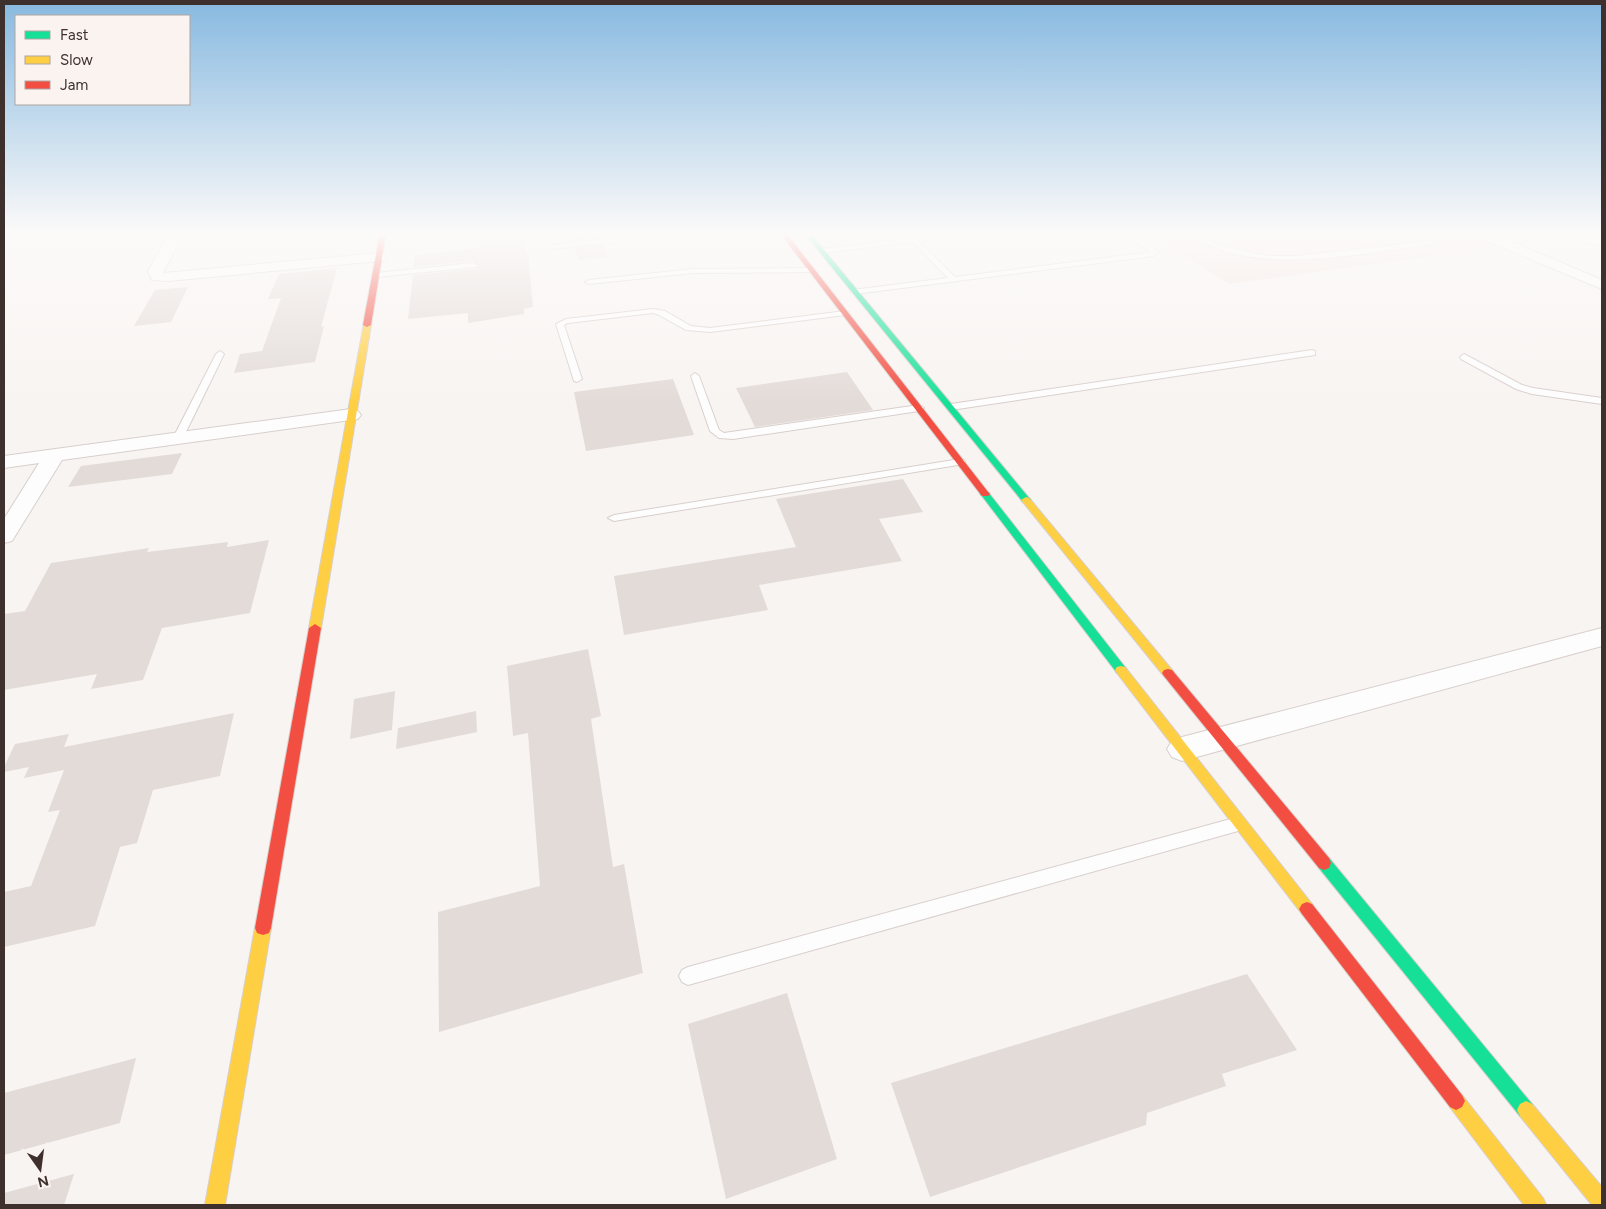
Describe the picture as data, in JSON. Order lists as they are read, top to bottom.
{
  "legend": ["Fast", "Slow", "Jam"],
  "north": "bottom"
}
